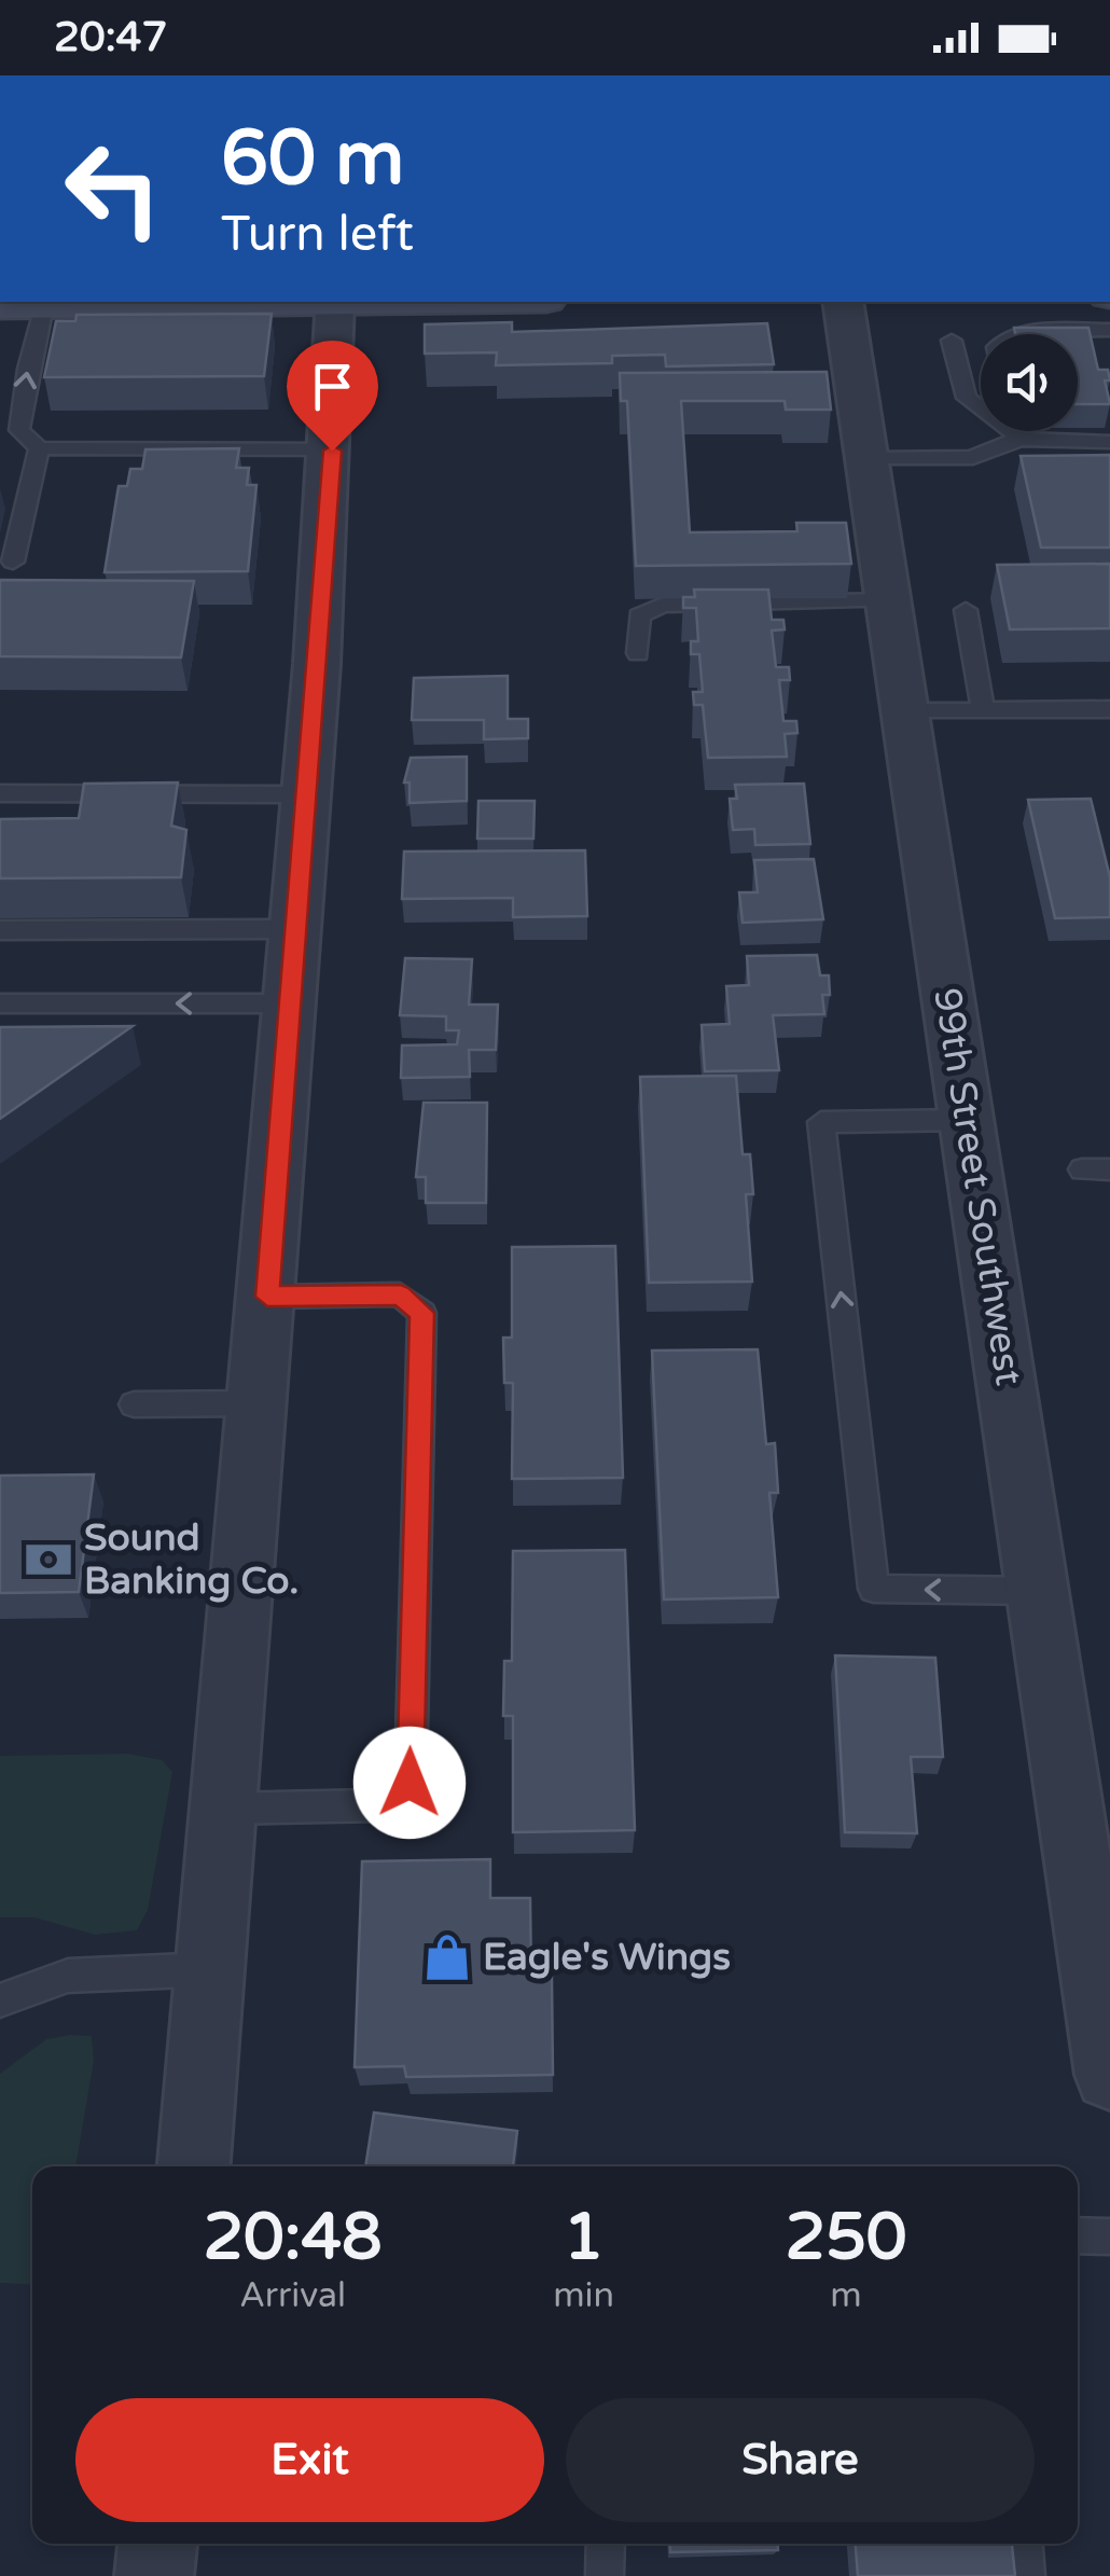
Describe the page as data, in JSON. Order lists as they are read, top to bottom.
{
  "streets": {
    "street": ["99th Street Southwest"]
  },
  "places": {
    "bank": ["Sound Banking Co."],
    "shop": ["Eagle's Wings"]
  },
  "page": {
    "status": "20:47",
    "turn": ["60 m", "Turn left"],
    "eta": [
      "20:48",
      "Arrival",
      "1",
      "min",
      "250",
      "m"
    ],
    "buttons": ["Exit", "Share"]
  }
}
